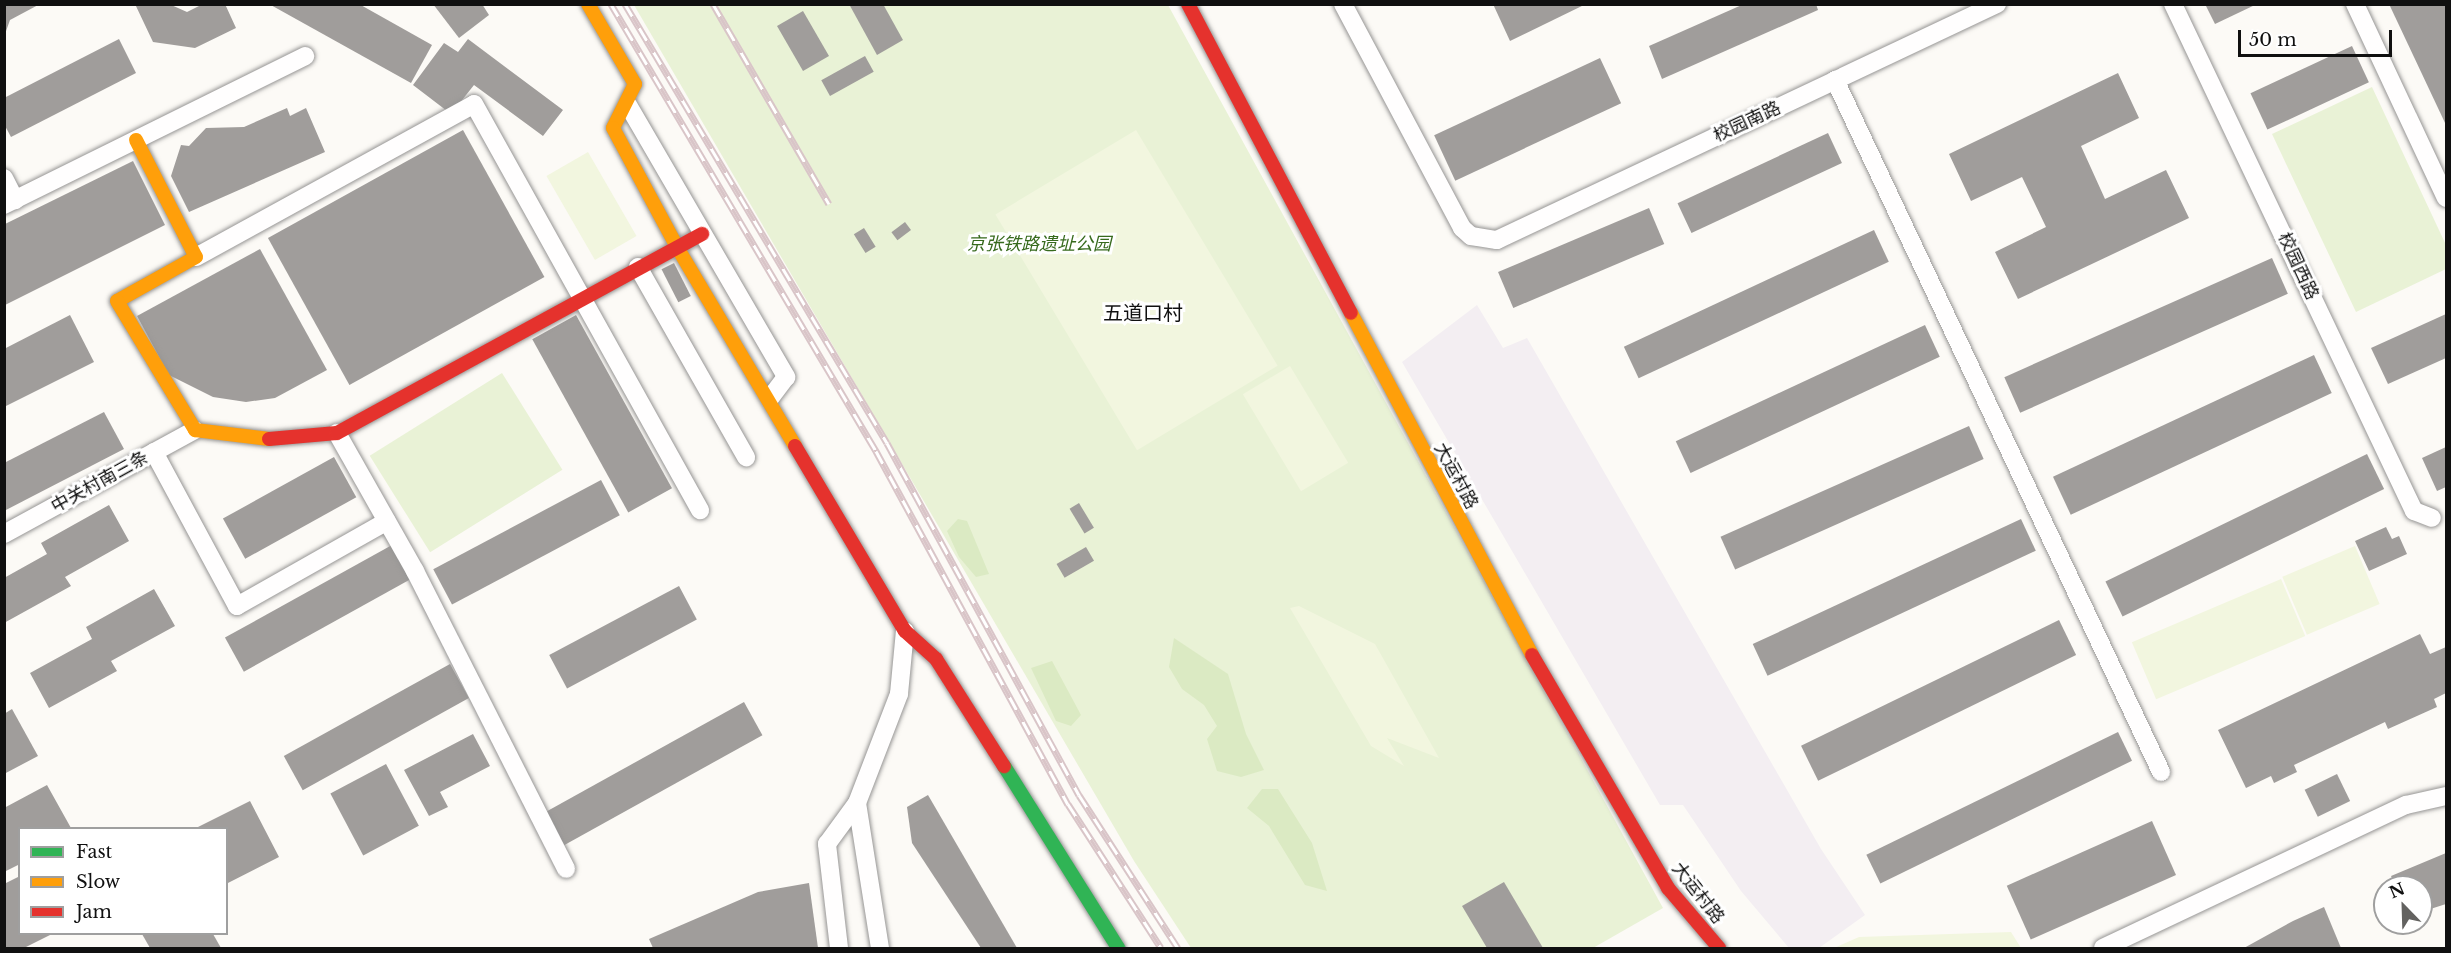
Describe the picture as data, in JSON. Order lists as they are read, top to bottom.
{
  "streets": {
    "street": [
      "校园南路",
      "校园西路",
      "大运村路",
      "中关村南三条"
    ]
  },
  "districts": ["五道口村"],
  "parks": ["京张铁路遗址公园"],
  "legend": ["Fast", "Slow", "Jam"],
  "scale_bar": "50 m",
  "north": "top left"
}
